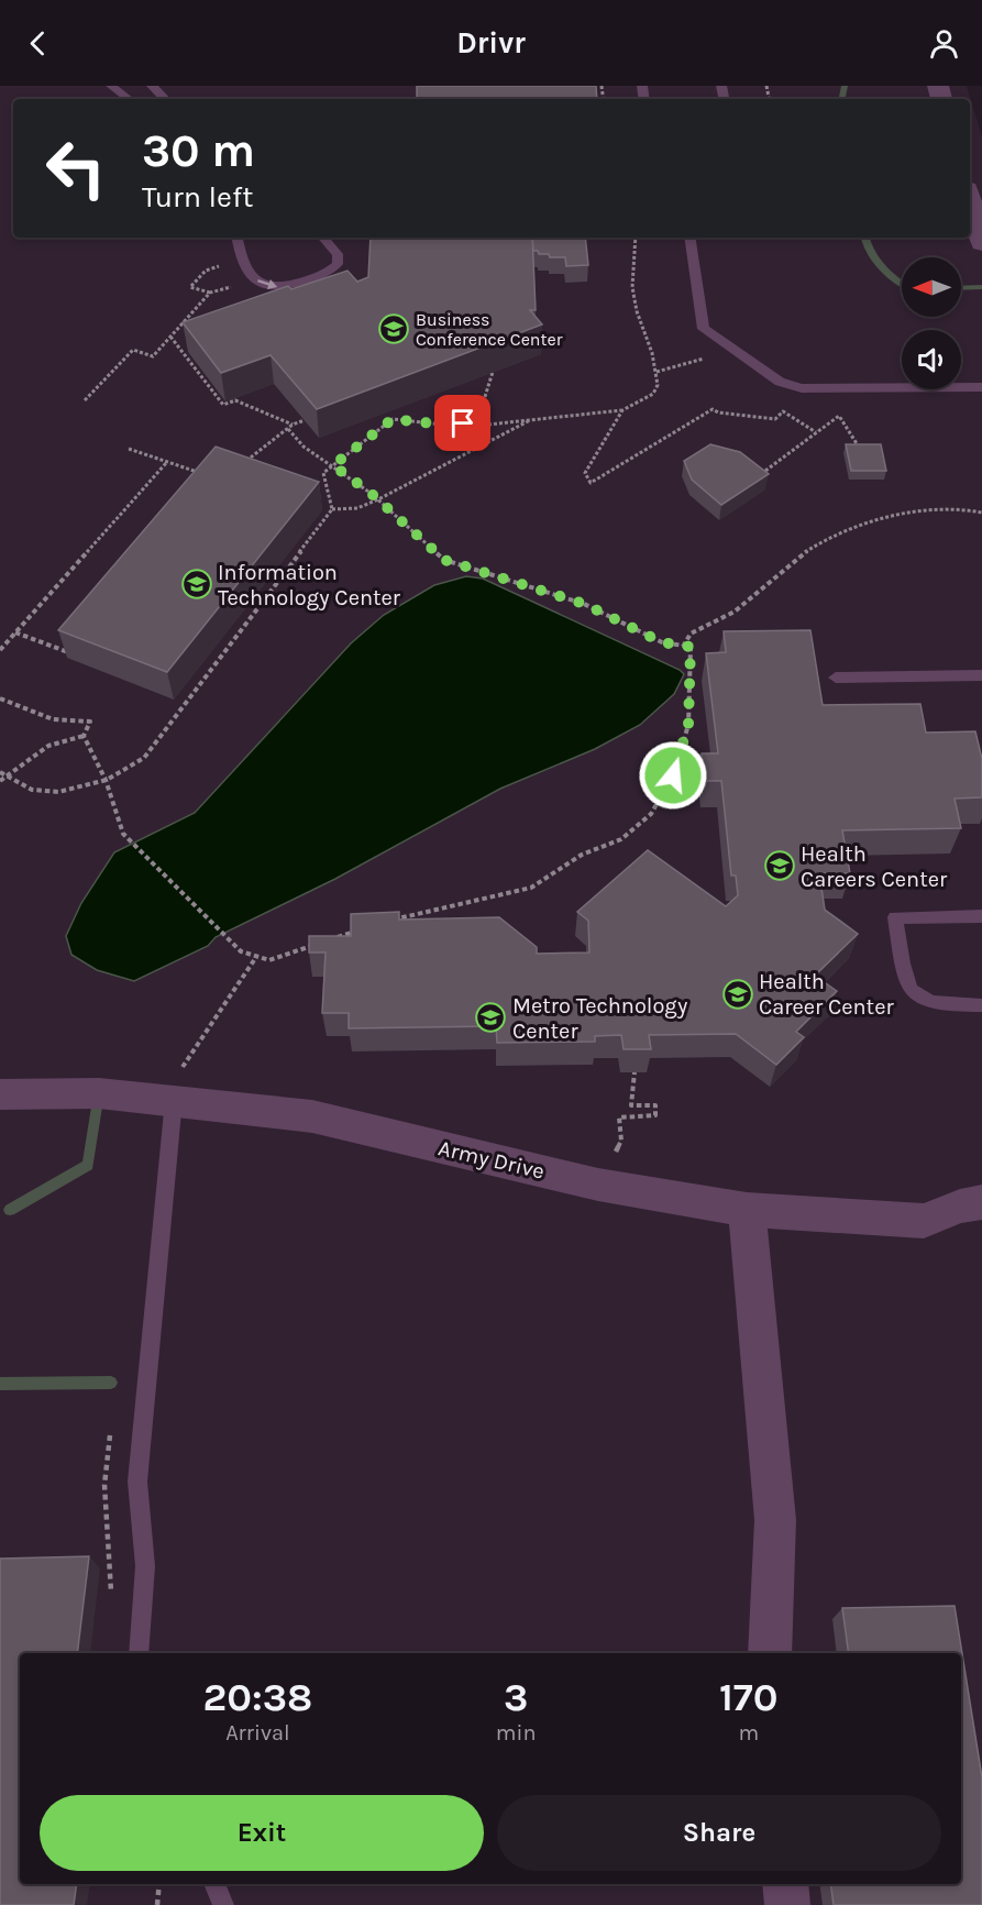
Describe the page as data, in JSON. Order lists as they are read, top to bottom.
{
  "streets": {
    "street": ["Army Drive"]
  },
  "places": {
    "school or university": [
      "Business Conference Center",
      "Information Technology Center",
      "Health Careers Center",
      "Health Career Center",
      "Metro Technology Center"
    ]
  },
  "north": "left",
  "page": {
    "header": "Drivr",
    "turn": ["30 m", "Turn left"],
    "eta": [
      "20:38",
      "Arrival",
      "3",
      "min",
      "170",
      "m"
    ],
    "buttons": ["Exit", "Share"]
  }
}
